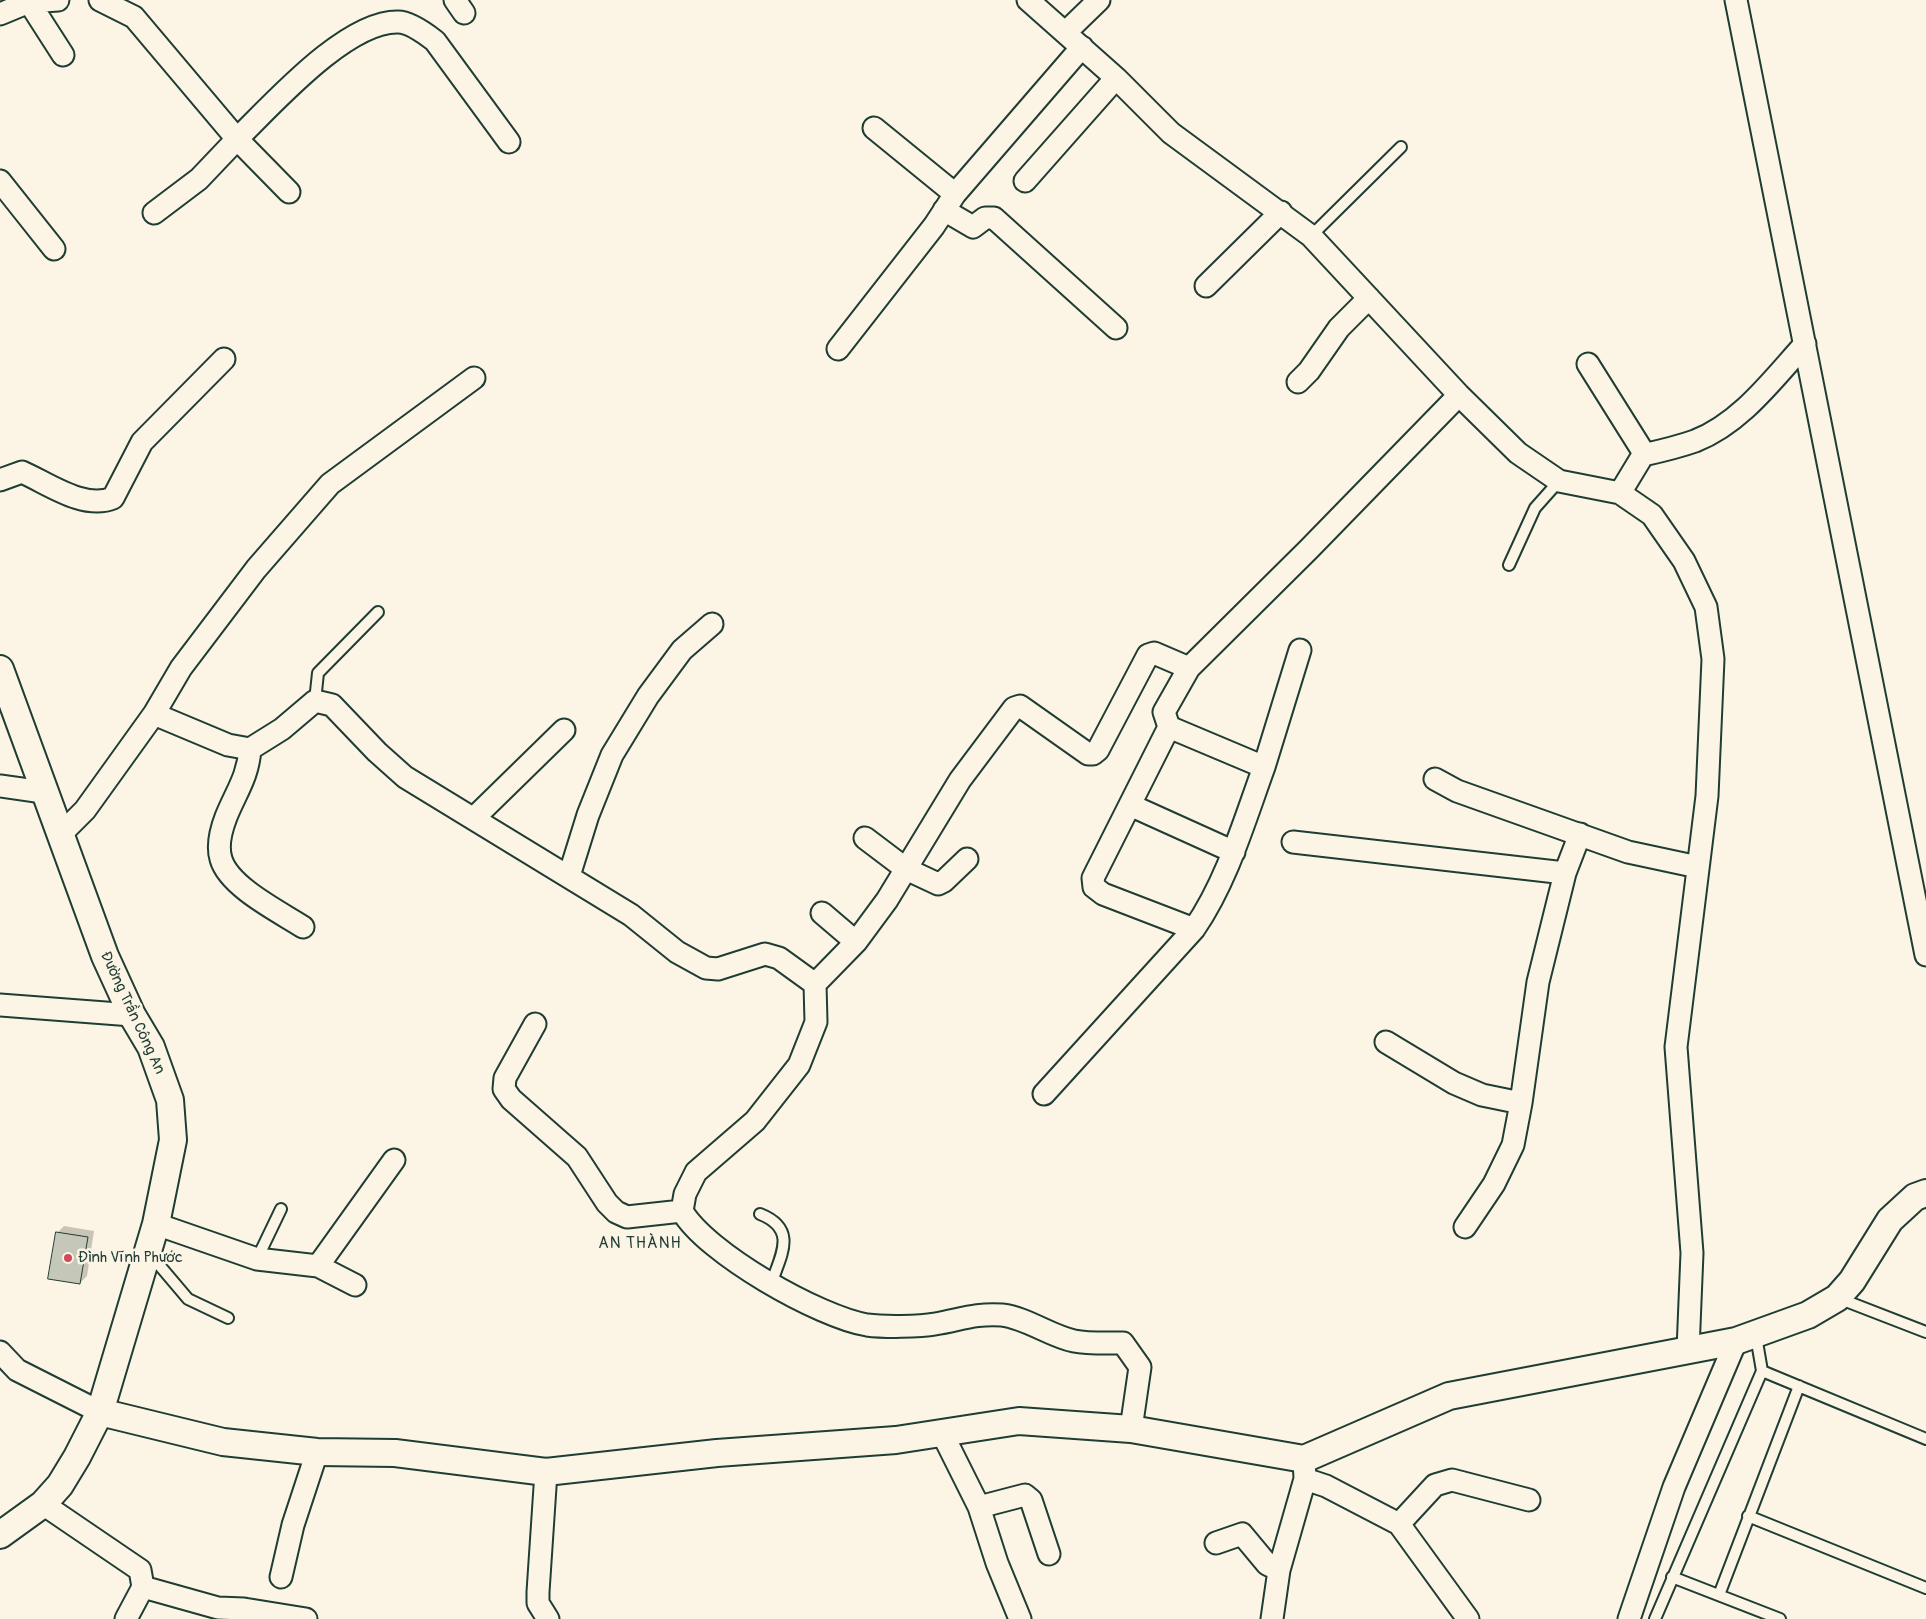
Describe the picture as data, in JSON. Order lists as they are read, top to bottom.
{
  "streets": {
    "street": ["Đường Trần Công An"]
  },
  "districts": ["AN THÀNH"],
  "places": ["Đình Vĩnh Phước"]
}
